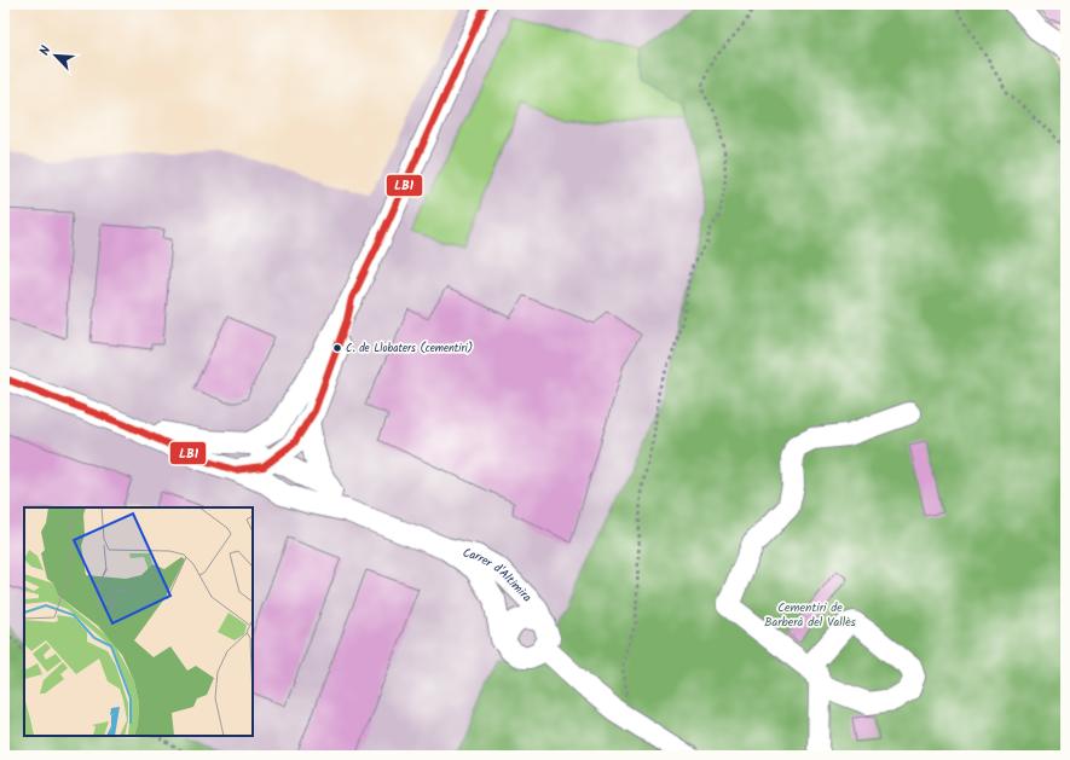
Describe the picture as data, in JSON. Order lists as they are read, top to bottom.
{
  "streets": {
    "street": ["Carrer d'Altimira"]
  },
  "parks": ["Cementiri de Barberà del Vallès"],
  "places": ["C. de Llobaters (cementiri)"],
  "lines": ["transit line LB1"],
  "north": "top left"
}
